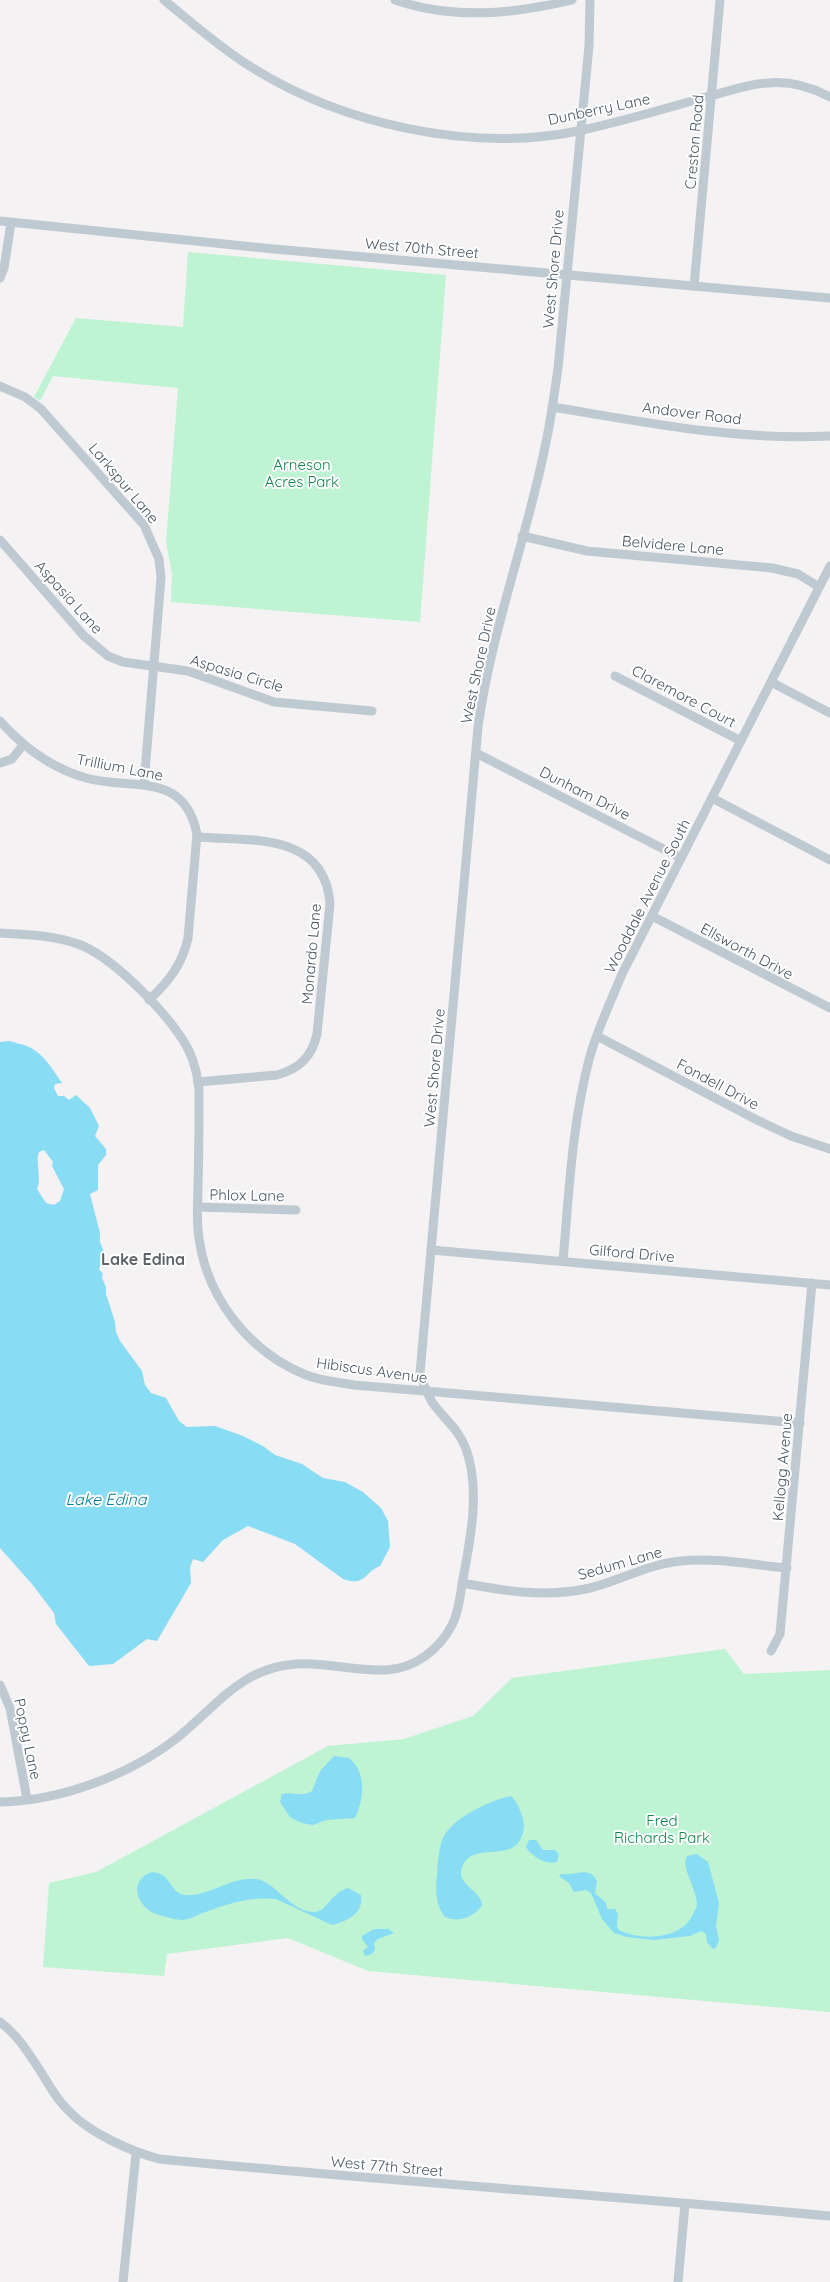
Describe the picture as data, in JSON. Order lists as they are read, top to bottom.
{
  "streets": {
    "street": [
      "Dunberry Lane",
      "Creston Road",
      "West 70th Street",
      "West Shore Drive",
      "Andover Road",
      "Larkspur Lane",
      "Belvidere Lane",
      "Aspasia Lane",
      "Aspasia Circle",
      "Claremore Court",
      "Trillium Lane",
      "Dunham Drive",
      "Wooddale Avenue South",
      "Ellsworth Drive",
      "Monardo Lane",
      "Fondell Drive",
      "Phlox Lane",
      "Gilford Drive",
      "Hibiscus Avenue",
      "Kellogg Avenue",
      "Sedum Lane",
      "Poppy Lane",
      "West 77th Street"
    ]
  },
  "crossings": [
    ["Dunberry Lane", "Creston Road"],
    ["Dunberry Lane", "West Shore Drive"],
    ["Creston Road", "West 70th Street"],
    ["West 70th Street", "West Shore Drive"],
    ["West Shore Drive", "Andover Road"],
    ["West Shore Drive", "Belvidere Lane"],
    ["West Shore Drive", "Dunham Drive"],
    ["West Shore Drive", "Gilford Drive"],
    ["West Shore Drive", "Hibiscus Avenue"],
    ["West Shore Drive", "Sedum Lane"],
    ["West Shore Drive", "Poppy Lane"],
    ["Larkspur Lane", "Aspasia Lane"],
    ["Larkspur Lane", "Aspasia Circle"],
    ["Larkspur Lane", "Trillium Lane"],
    ["Belvidere Lane", "Wooddale Avenue South"],
    ["Aspasia Lane", "Aspasia Circle"],
    ["Claremore Court", "Wooddale Avenue South"],
    ["Trillium Lane", "Monardo Lane"],
    ["Trillium Lane", "Hibiscus Avenue"],
    ["Dunham Drive", "Wooddale Avenue South"],
    ["Wooddale Avenue South", "Ellsworth Drive"],
    ["Wooddale Avenue South", "Fondell Drive"],
    ["Wooddale Avenue South", "Gilford Drive"],
    ["Monardo Lane", "Hibiscus Avenue"],
    ["Phlox Lane", "Hibiscus Avenue"],
    ["Gilford Drive", "Kellogg Avenue"],
    ["Hibiscus Avenue", "Kellogg Avenue"],
    ["Kellogg Avenue", "Sedum Lane"]
  ],
  "districts": ["Lake Edina"],
  "water": ["Lake Edina"],
  "parks": ["Arneson Acres Park", "Fred Richards Park"]
}
